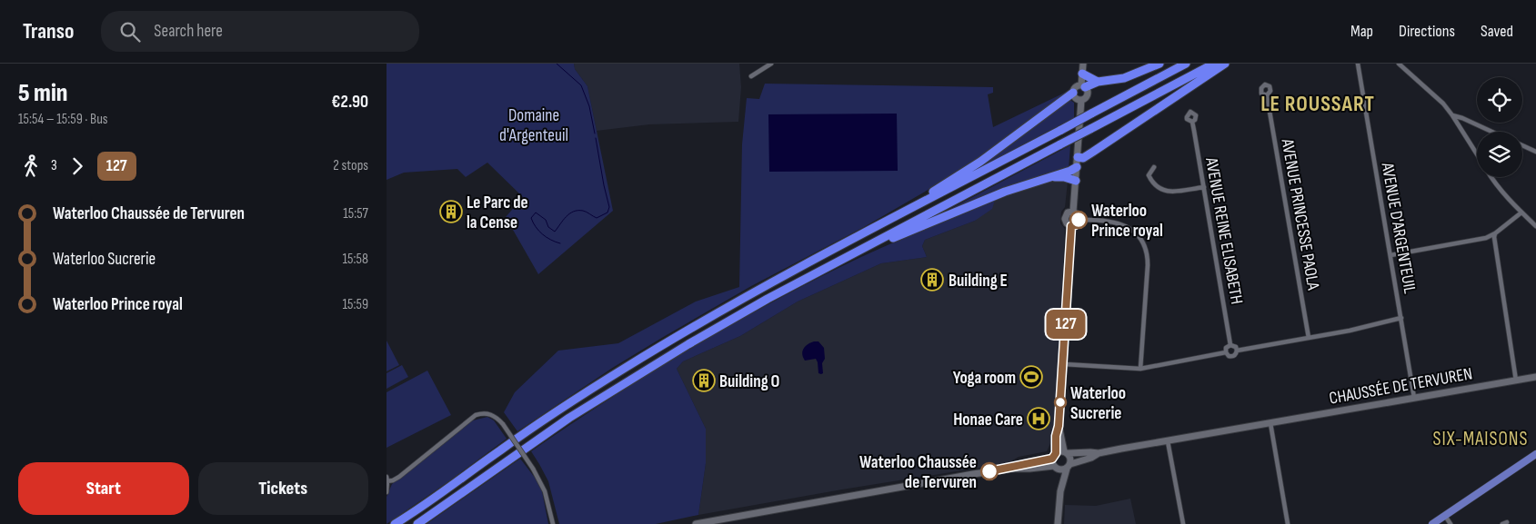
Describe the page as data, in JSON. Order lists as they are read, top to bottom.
{
  "streets": {
    "main road": ["CHAUSSÉE DE TERVUREN"],
    "street": ["AVENUE PRINCESSE PAOLA", "AVENUE D'ARGENTEUIL", "AVENUE REINE ELISABETH"]
  },
  "crossings": [
    ["AVENUE D'ARGENTEUIL", "CHAUSSÉE DE TERVUREN"]
  ],
  "districts": ["LE ROUSSART", "SIX-MAISONS"],
  "parks": ["Domaine d'Argenteuil"],
  "places": {
    "building": ["Le Parc de la Cense", "Building E", "Building O"],
    "other": ["Waterloo Prince royal", "Waterloo Sucrerie", "Waterloo Chaussée de Tervuren"],
    "sports": ["Yoga room"],
    "hospital": ["Honae Care"]
  },
  "lines": ["bus line 127"],
  "page": {
    "header": "Transo",
    "search": "Search here",
    "nav": ["Map", "Directions", "Saved"],
    "heading": ["5 min", "15:54 – 15:59 · Bus", "€2.90"],
    "on_map": "127",
    "legs": ["3", "127", "2 stops"],
    "list": [
      {
        "name": "Waterloo Chaussée de Tervuren",
        "value": "15:57"
      },
      {
        "name": "Waterloo Sucrerie",
        "value": "15:58"
      },
      {
        "name": "Waterloo Prince royal",
        "value": "15:59"
      }
    ],
    "buttons": ["Start", "Tickets"]
  }
}
